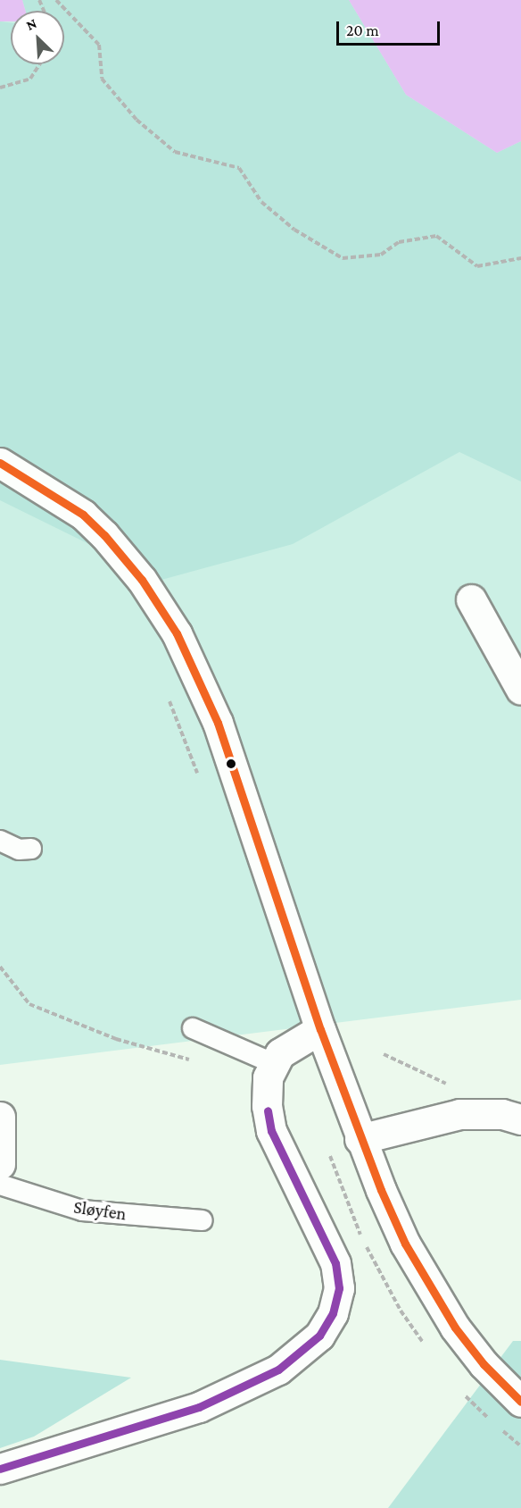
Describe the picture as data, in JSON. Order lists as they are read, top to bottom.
{
  "streets": {
    "lane": ["Sløyfen"]
  },
  "scale_bar": "20 m",
  "north": "top left"
}
